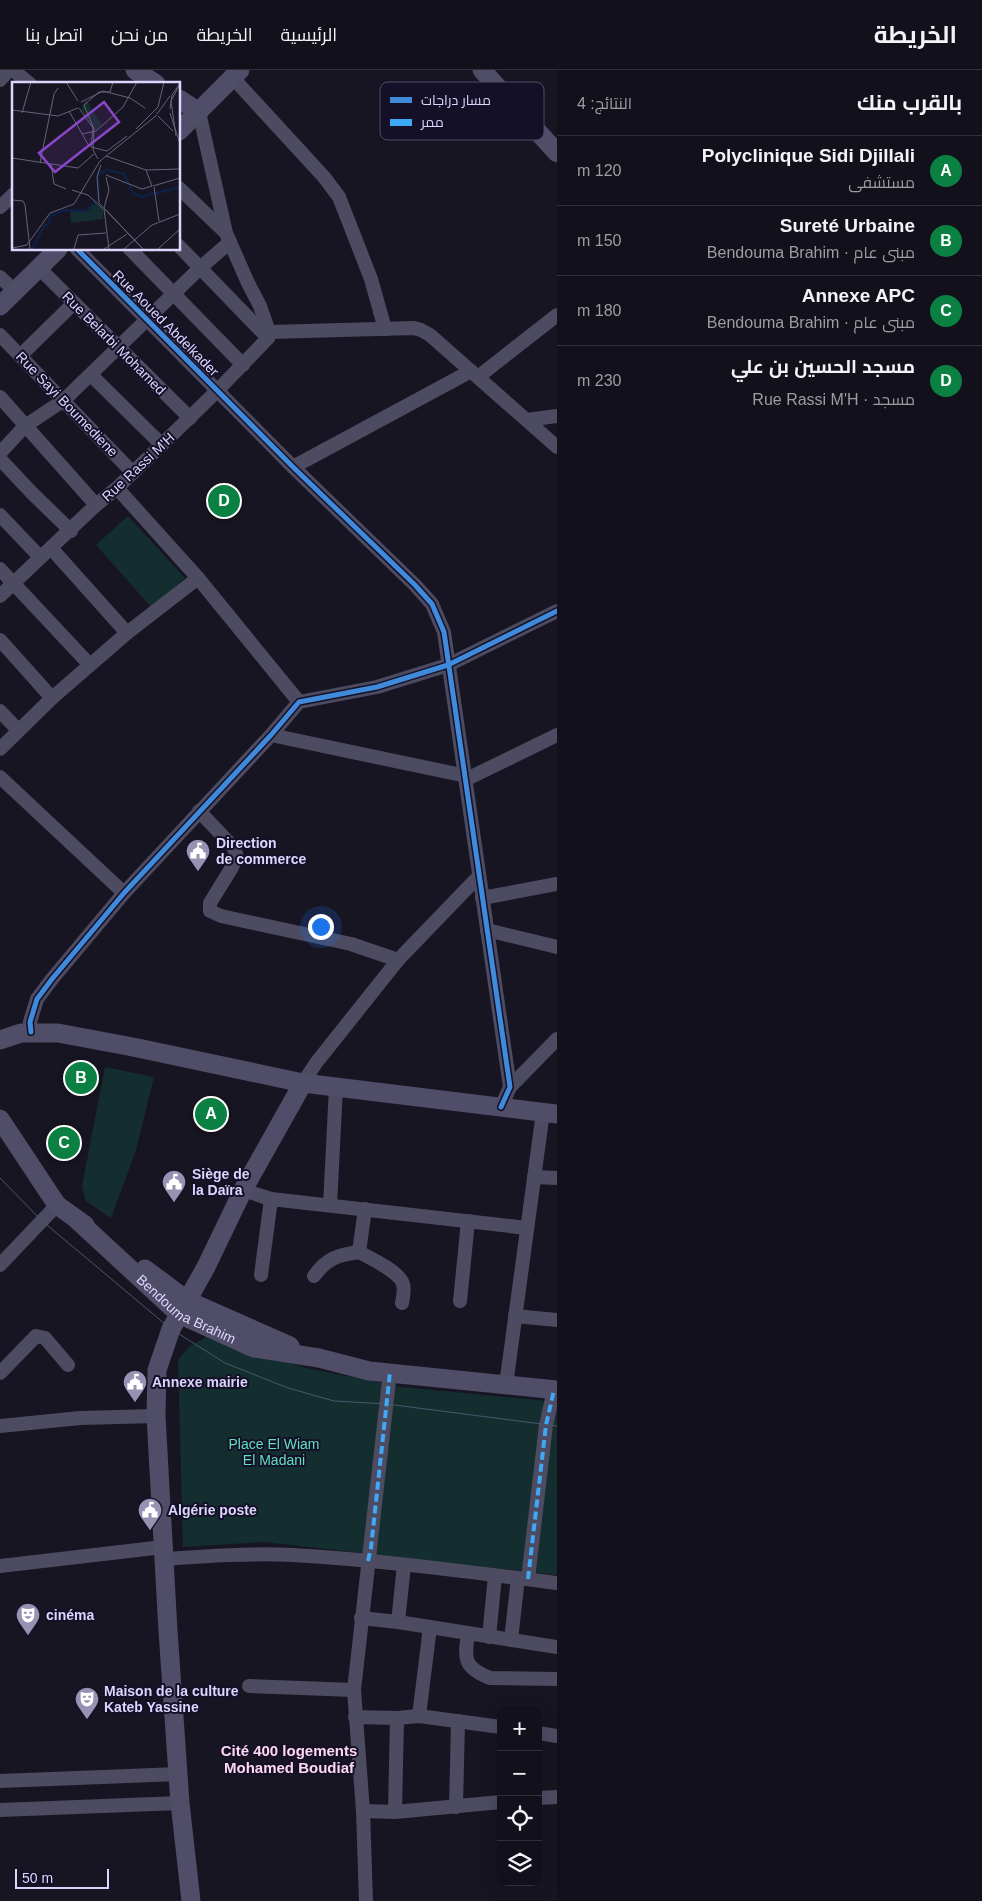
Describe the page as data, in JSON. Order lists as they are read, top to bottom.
{
  "streets": {
    "main road": ["Bendouma Brahim"],
    "street": [
      "Rue Aoued Abdelkader",
      "Rue Belarbi Mohamed",
      "Rue Sayi Boumediene",
      "Rue Rassi M'H"
    ]
  },
  "crossings": [
    ["Rue Aoued Abdelkader", "Rue Rassi M'H"],
    ["Rue Belarbi Mohamed", "Rue Rassi M'H"],
    ["Rue Sayi Boumediene", "Rue Rassi M'H"]
  ],
  "districts": ["Cité 400 logements Mohamed Boudiaf"],
  "parks": ["Place El Wiam El Madani"],
  "places": {
    "public building": [
      "Direction de commerce",
      "Siège de la Daïra",
      "Annexe mairie",
      "Algérie poste"
    ],
    "theatre": ["cinéma", "Maison de la culture Kateb Yassine"]
  },
  "legend": ["مسار دراجات", "ممر"],
  "scale_bar": "50 m",
  "page": {
    "header": "الخريطة",
    "nav": [
      "الرئيسية",
      "الخريطة",
      "من نحن",
      "اتصل بنا"
    ],
    "heading": ["بالقرب منك", "النتائج: 4"],
    "list": [
      {
        "mark": "A",
        "name": "Polyclinique Sidi Djillali",
        "note": "مستشفى",
        "value": "120 m"
      },
      {
        "mark": "B",
        "name": "Sureté Urbaine",
        "note": "مبنى عام · Bendouma Brahim",
        "value": "150 m"
      },
      {
        "mark": "C",
        "name": "Annexe APC",
        "note": "مبنى عام · Bendouma Brahim",
        "value": "180 m"
      },
      {
        "mark": "D",
        "name": "مسجد الحسين بن علي",
        "note": "مسجد · Rue Rassi M'H",
        "value": "230 m"
      }
    ],
    "pins": [
      "D",
      "B",
      "A",
      "C"
    ],
    "map_buttons": ["+", "−"],
    "scale": "50 m"
  }
}
